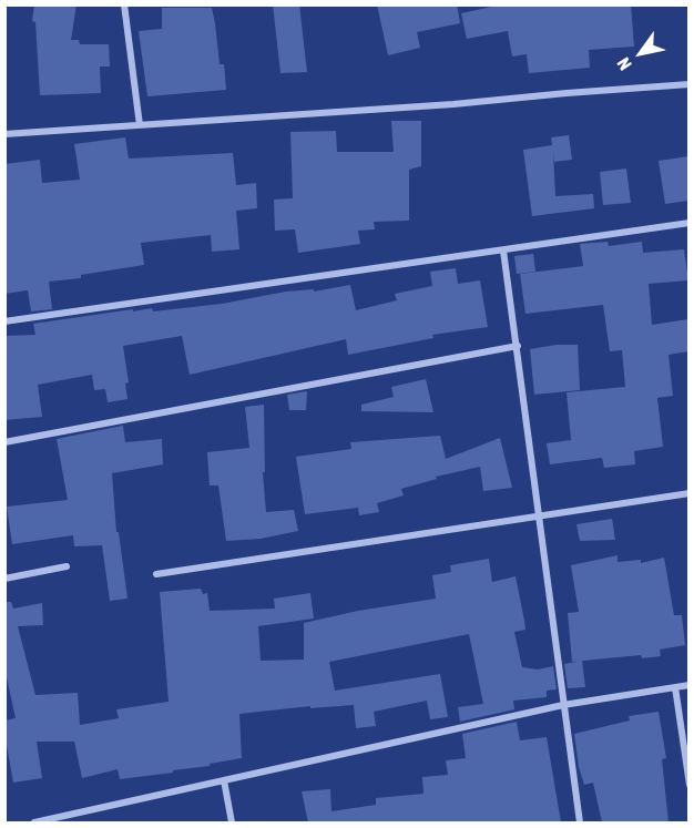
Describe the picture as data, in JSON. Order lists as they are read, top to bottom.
{
  "north": "bottom left"
}
